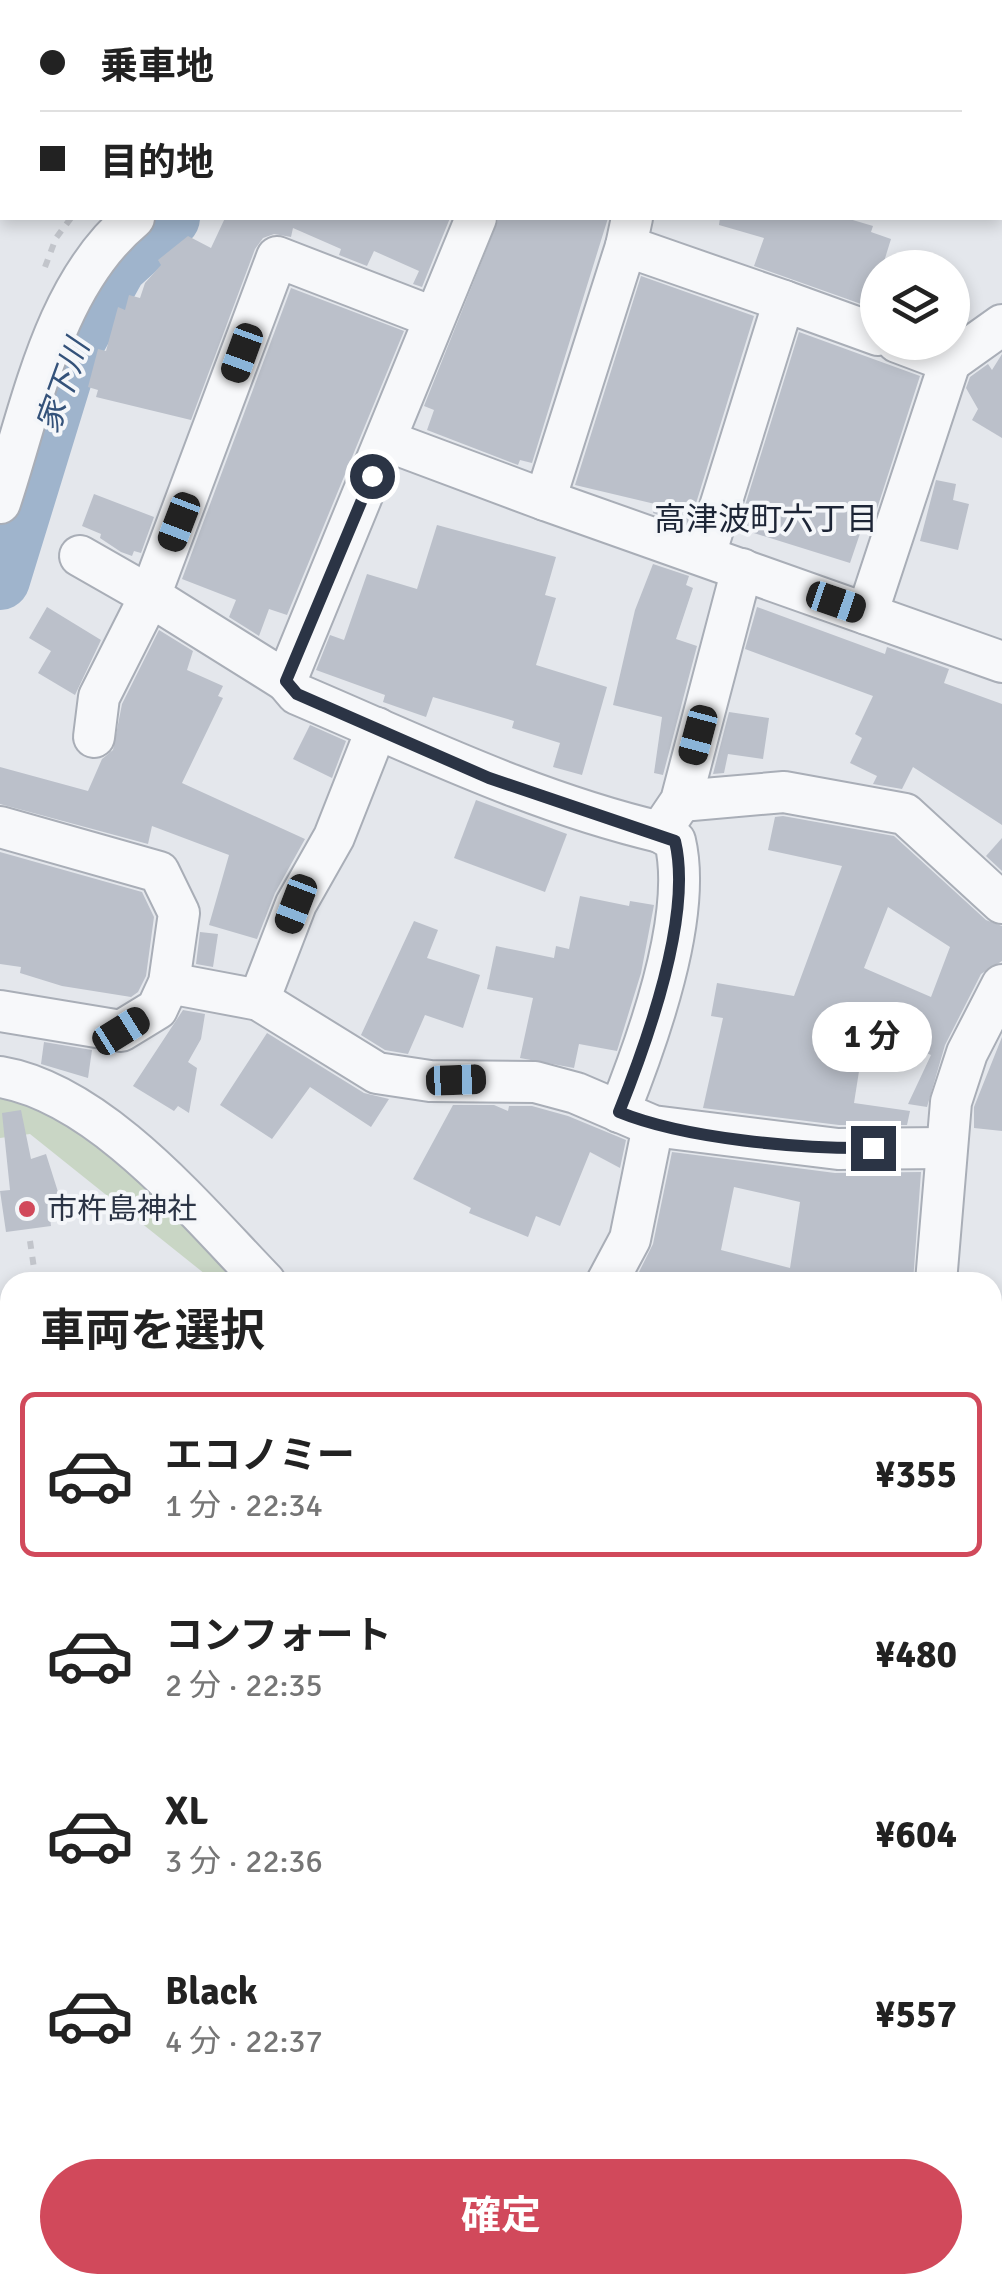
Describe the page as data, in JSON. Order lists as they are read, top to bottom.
{
  "districts": ["高津波町六丁目"],
  "water": ["家下川"],
  "places": ["市杵島神社"],
  "page": {
    "banner": ["乗車地", "目的地"],
    "bubble": "1 分",
    "heading": "車両を選択",
    "list": [
      {
        "name": "エコノミー",
        "note": "1 分 · 22:34",
        "value": "¥355"
      },
      {
        "name": "コンフォート",
        "note": "2 分 · 22:35",
        "value": "¥480"
      },
      {
        "name": "XL",
        "note": "3 分 · 22:36",
        "value": "¥604"
      },
      {
        "name": "Black",
        "note": "4 分 · 22:37",
        "value": "¥557"
      }
    ],
    "buttons": "確定"
  }
}
